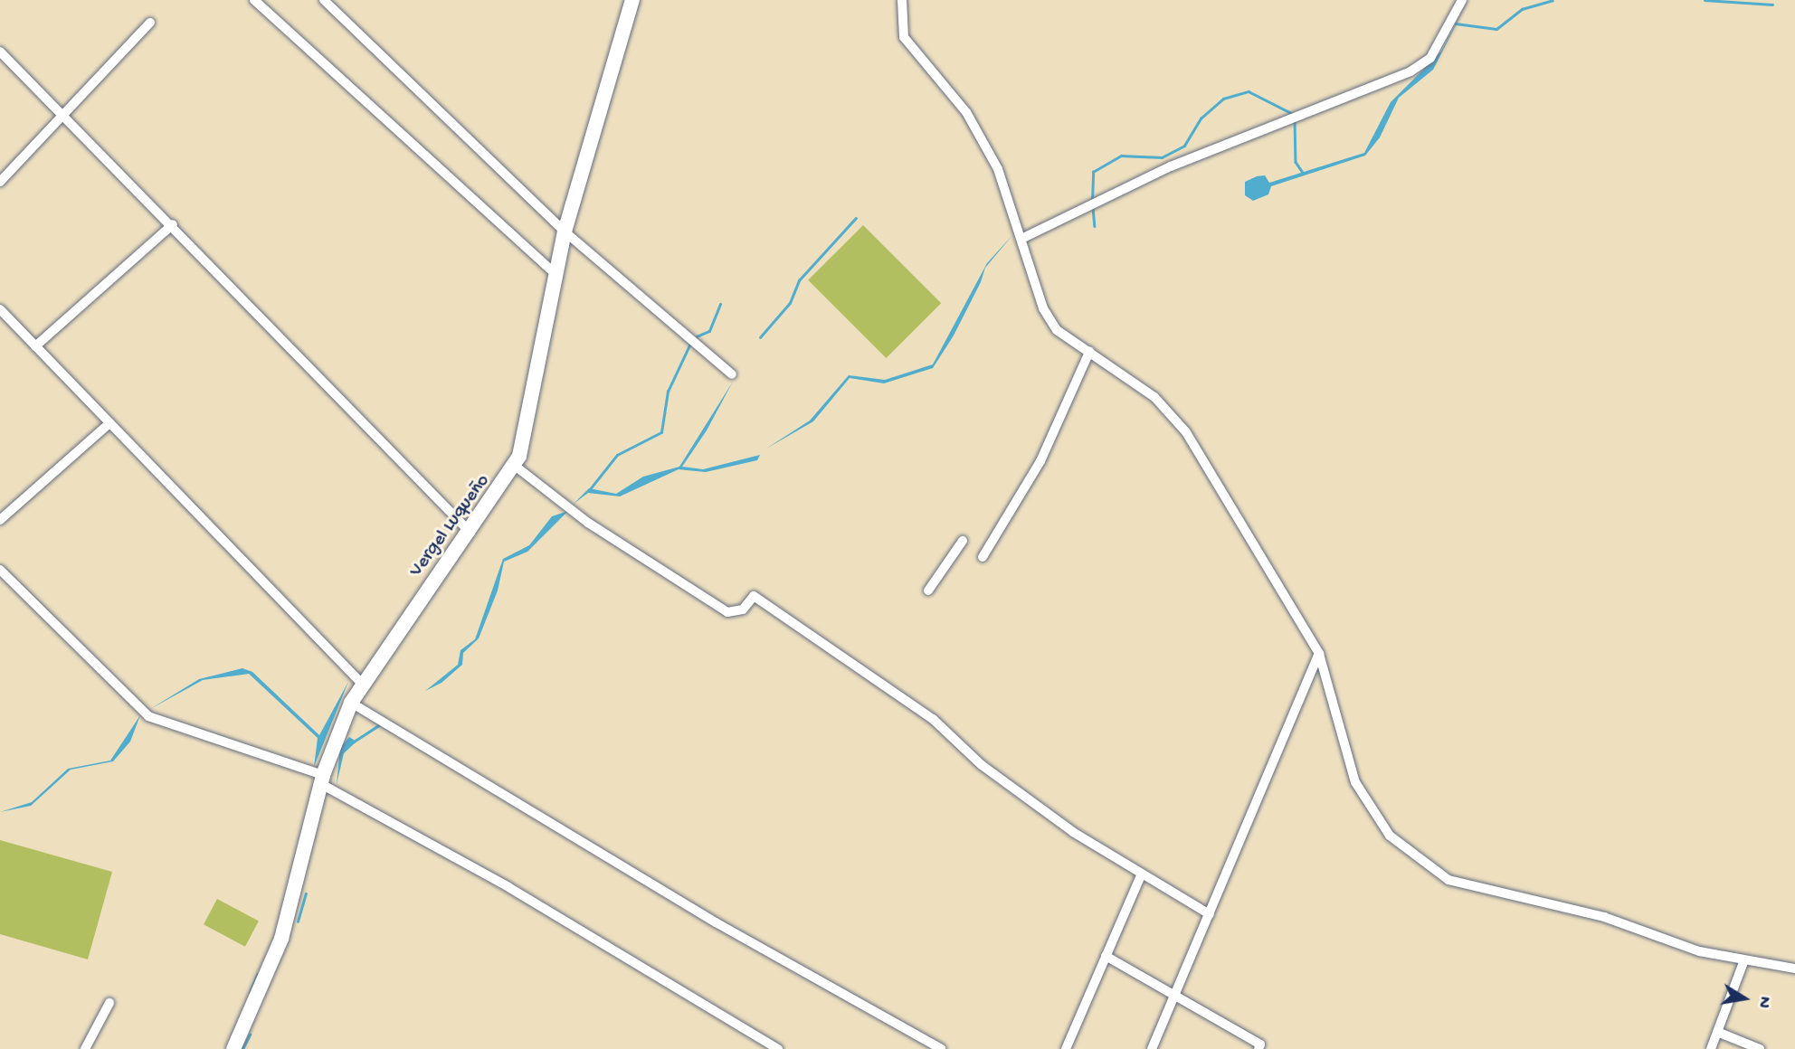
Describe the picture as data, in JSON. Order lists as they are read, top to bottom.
{
  "streets": {
    "main road": ["Vergel Luqueño"]
  },
  "north": "right"
}
